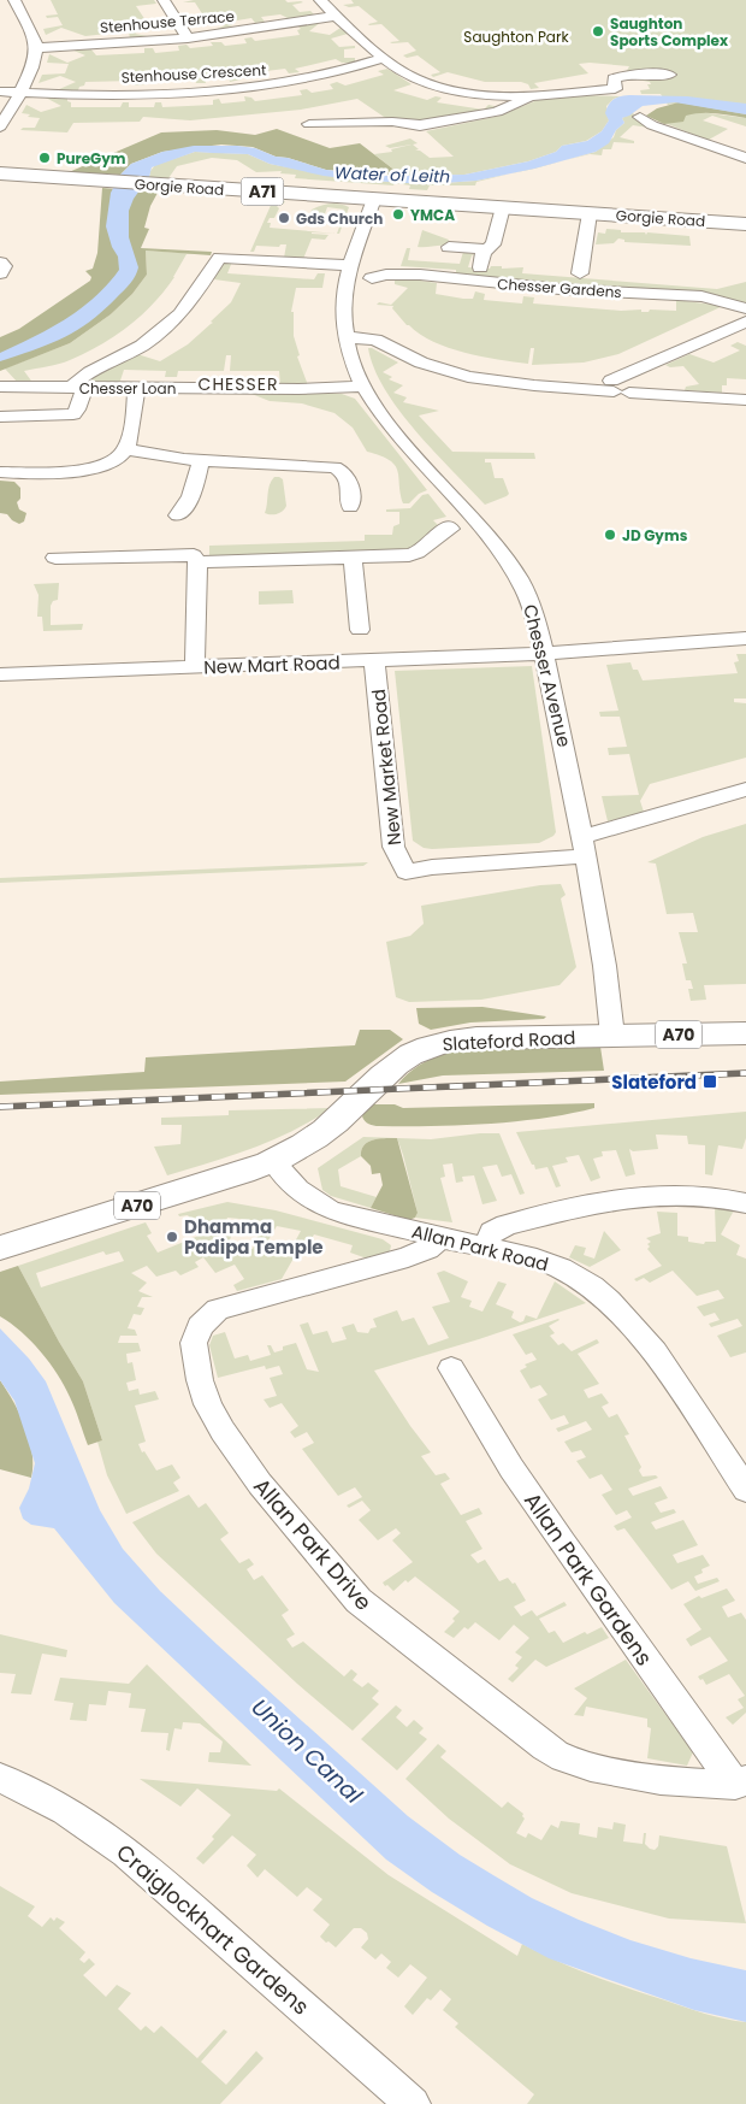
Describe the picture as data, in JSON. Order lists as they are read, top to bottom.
{
  "streets": {
    "main road": [
      "Gorgie Road",
      "A71",
      "A70",
      "Slateford Road"
    ],
    "street": [
      "Stenhouse Terrace",
      "Stenhouse Crescent",
      "Chesser Gardens",
      "Chesser Loan",
      "New Mart Road",
      "Chesser Avenue",
      "New Market Road",
      "Allan Park Road",
      "Allan Park Drive",
      "Allan Park Gardens",
      "Craiglockhart Gardens"
    ]
  },
  "crossings": [
    ["Gorgie Road", "Chesser Avenue"],
    ["Chesser Loan", "Chesser Avenue"],
    ["New Mart Road", "Chesser Avenue"],
    ["New Mart Road", "New Market Road"],
    ["Chesser Avenue", "New Market Road"],
    ["Chesser Avenue", "Slateford Road"],
    ["Slateford Road", "Allan Park Road"],
    ["Allan Park Road", "Allan Park Drive"],
    ["Allan Park Drive", "Allan Park Gardens"]
  ],
  "districts": ["CHESSER"],
  "water": ["Water of Leith", "Union Canal"],
  "parks": ["Saughton Park"],
  "places": {
    "other": [
      "Saughton Sports Complex",
      "PureGym",
      "YMCA",
      "Gds Church",
      "JD Gyms",
      "Dhamma Padipa Temple"
    ],
    "transit": ["Slateford"]
  }
}
